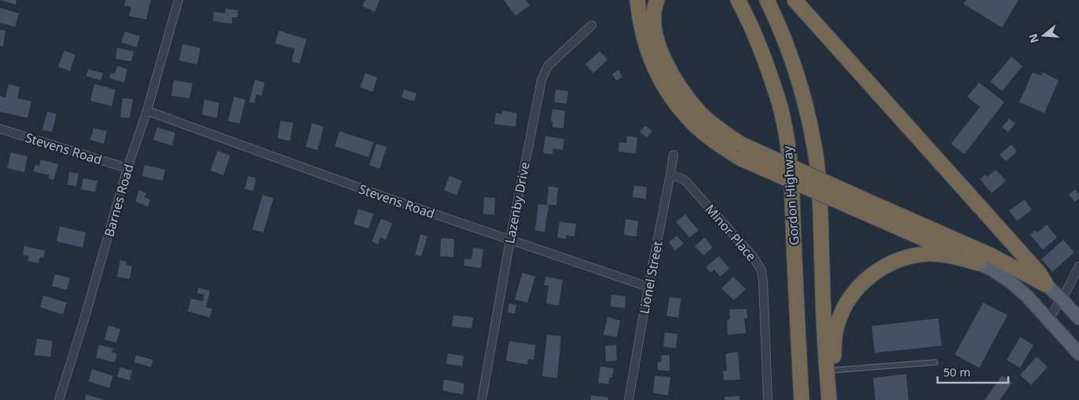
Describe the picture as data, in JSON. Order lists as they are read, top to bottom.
{
  "streets": {
    "highway": ["Gordon Highway"],
    "street": [
      "Stevens Road",
      "Barnes Road",
      "Lazenby Drive",
      "Minor Place",
      "Lionel Street"
    ]
  },
  "crossings": [
    ["Stevens Road", "Barnes Road"],
    ["Stevens Road", "Lazenby Drive"],
    ["Stevens Road", "Lionel Street"],
    ["Minor Place", "Lionel Street"]
  ],
  "scale_bar": "50 m",
  "north": "left"
}
